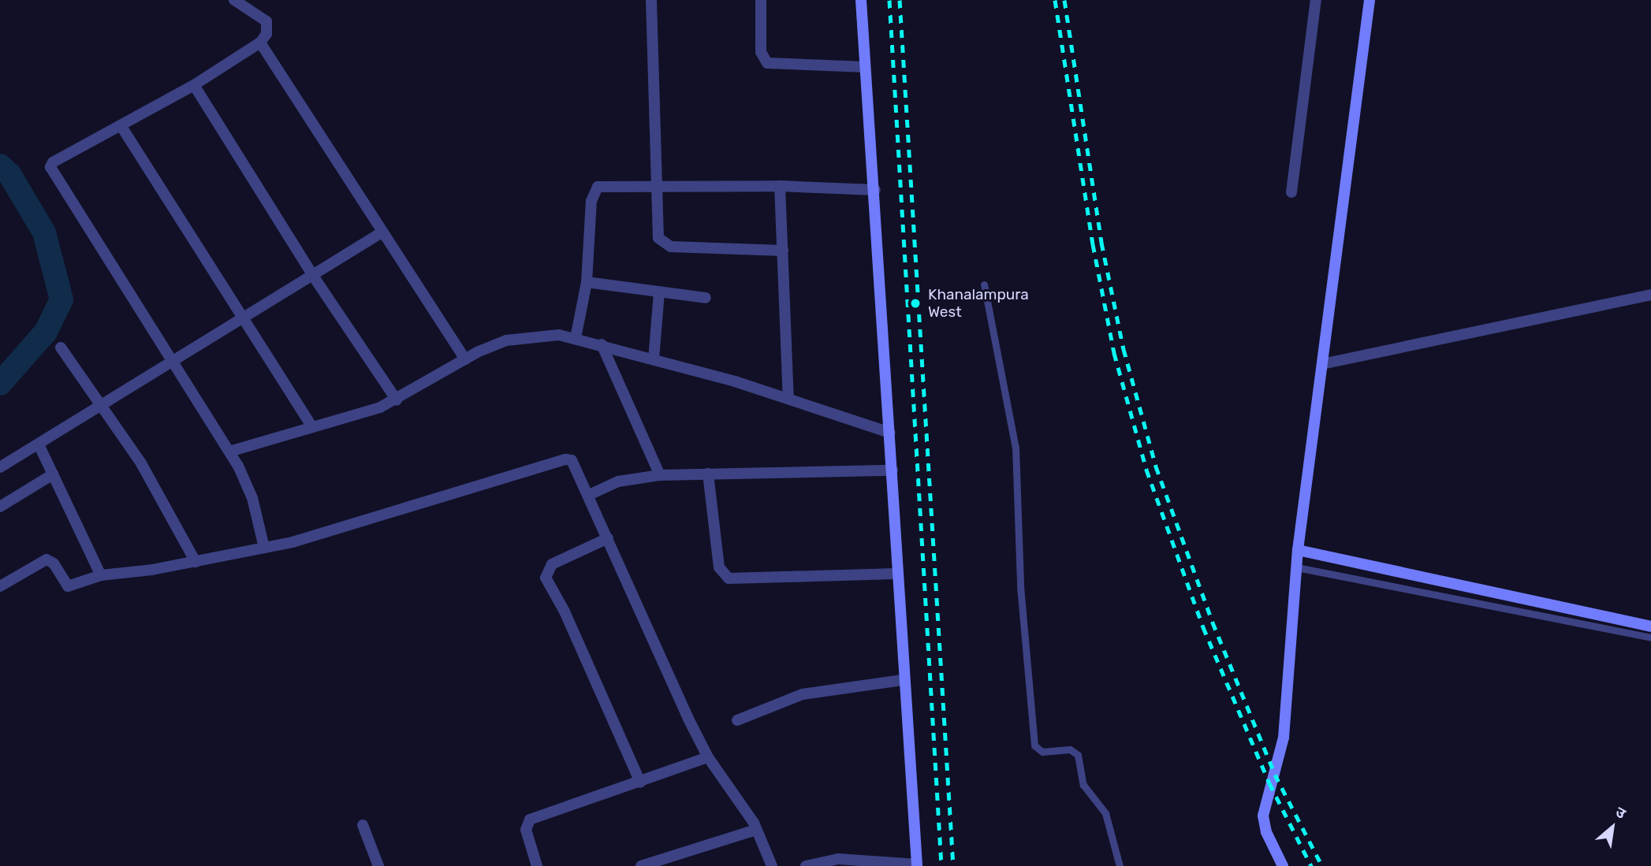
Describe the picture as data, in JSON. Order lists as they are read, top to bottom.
{
  "places": ["Khanalampura West"],
  "north": "top right"
}
